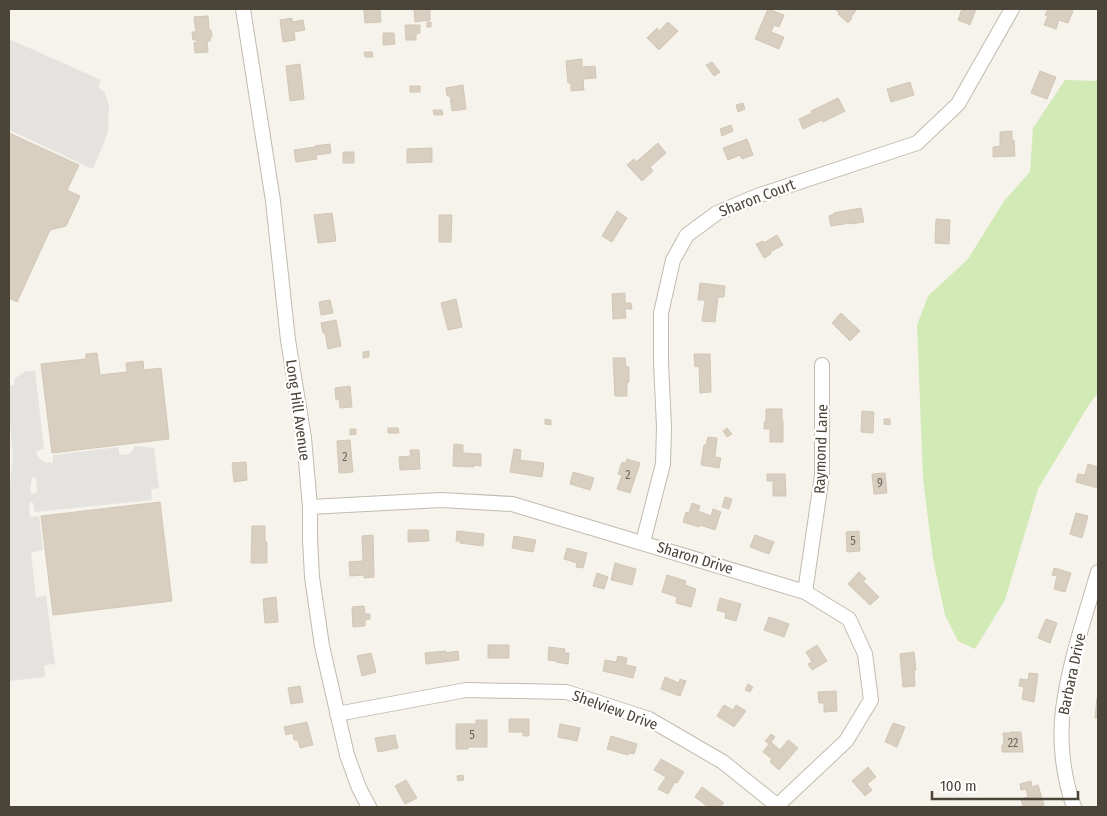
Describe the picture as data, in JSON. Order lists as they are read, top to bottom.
{
  "streets": {
    "street": [
      "Sharon Court",
      "Long Hill Avenue",
      "Raymond Lane",
      "Sharon Drive",
      "Barbara Drive",
      "Shelview Drive"
    ]
  },
  "crossings": [
    ["Sharon Court", "Sharon Drive"],
    ["Long Hill Avenue", "Sharon Drive"],
    ["Long Hill Avenue", "Shelview Drive"],
    ["Raymond Lane", "Sharon Drive"],
    ["Sharon Drive", "Shelview Drive"]
  ],
  "house_numbers": [
    "2",
    "2",
    "9",
    "5",
    "5",
    "22"
  ],
  "scale_bar": "100 m"
}
